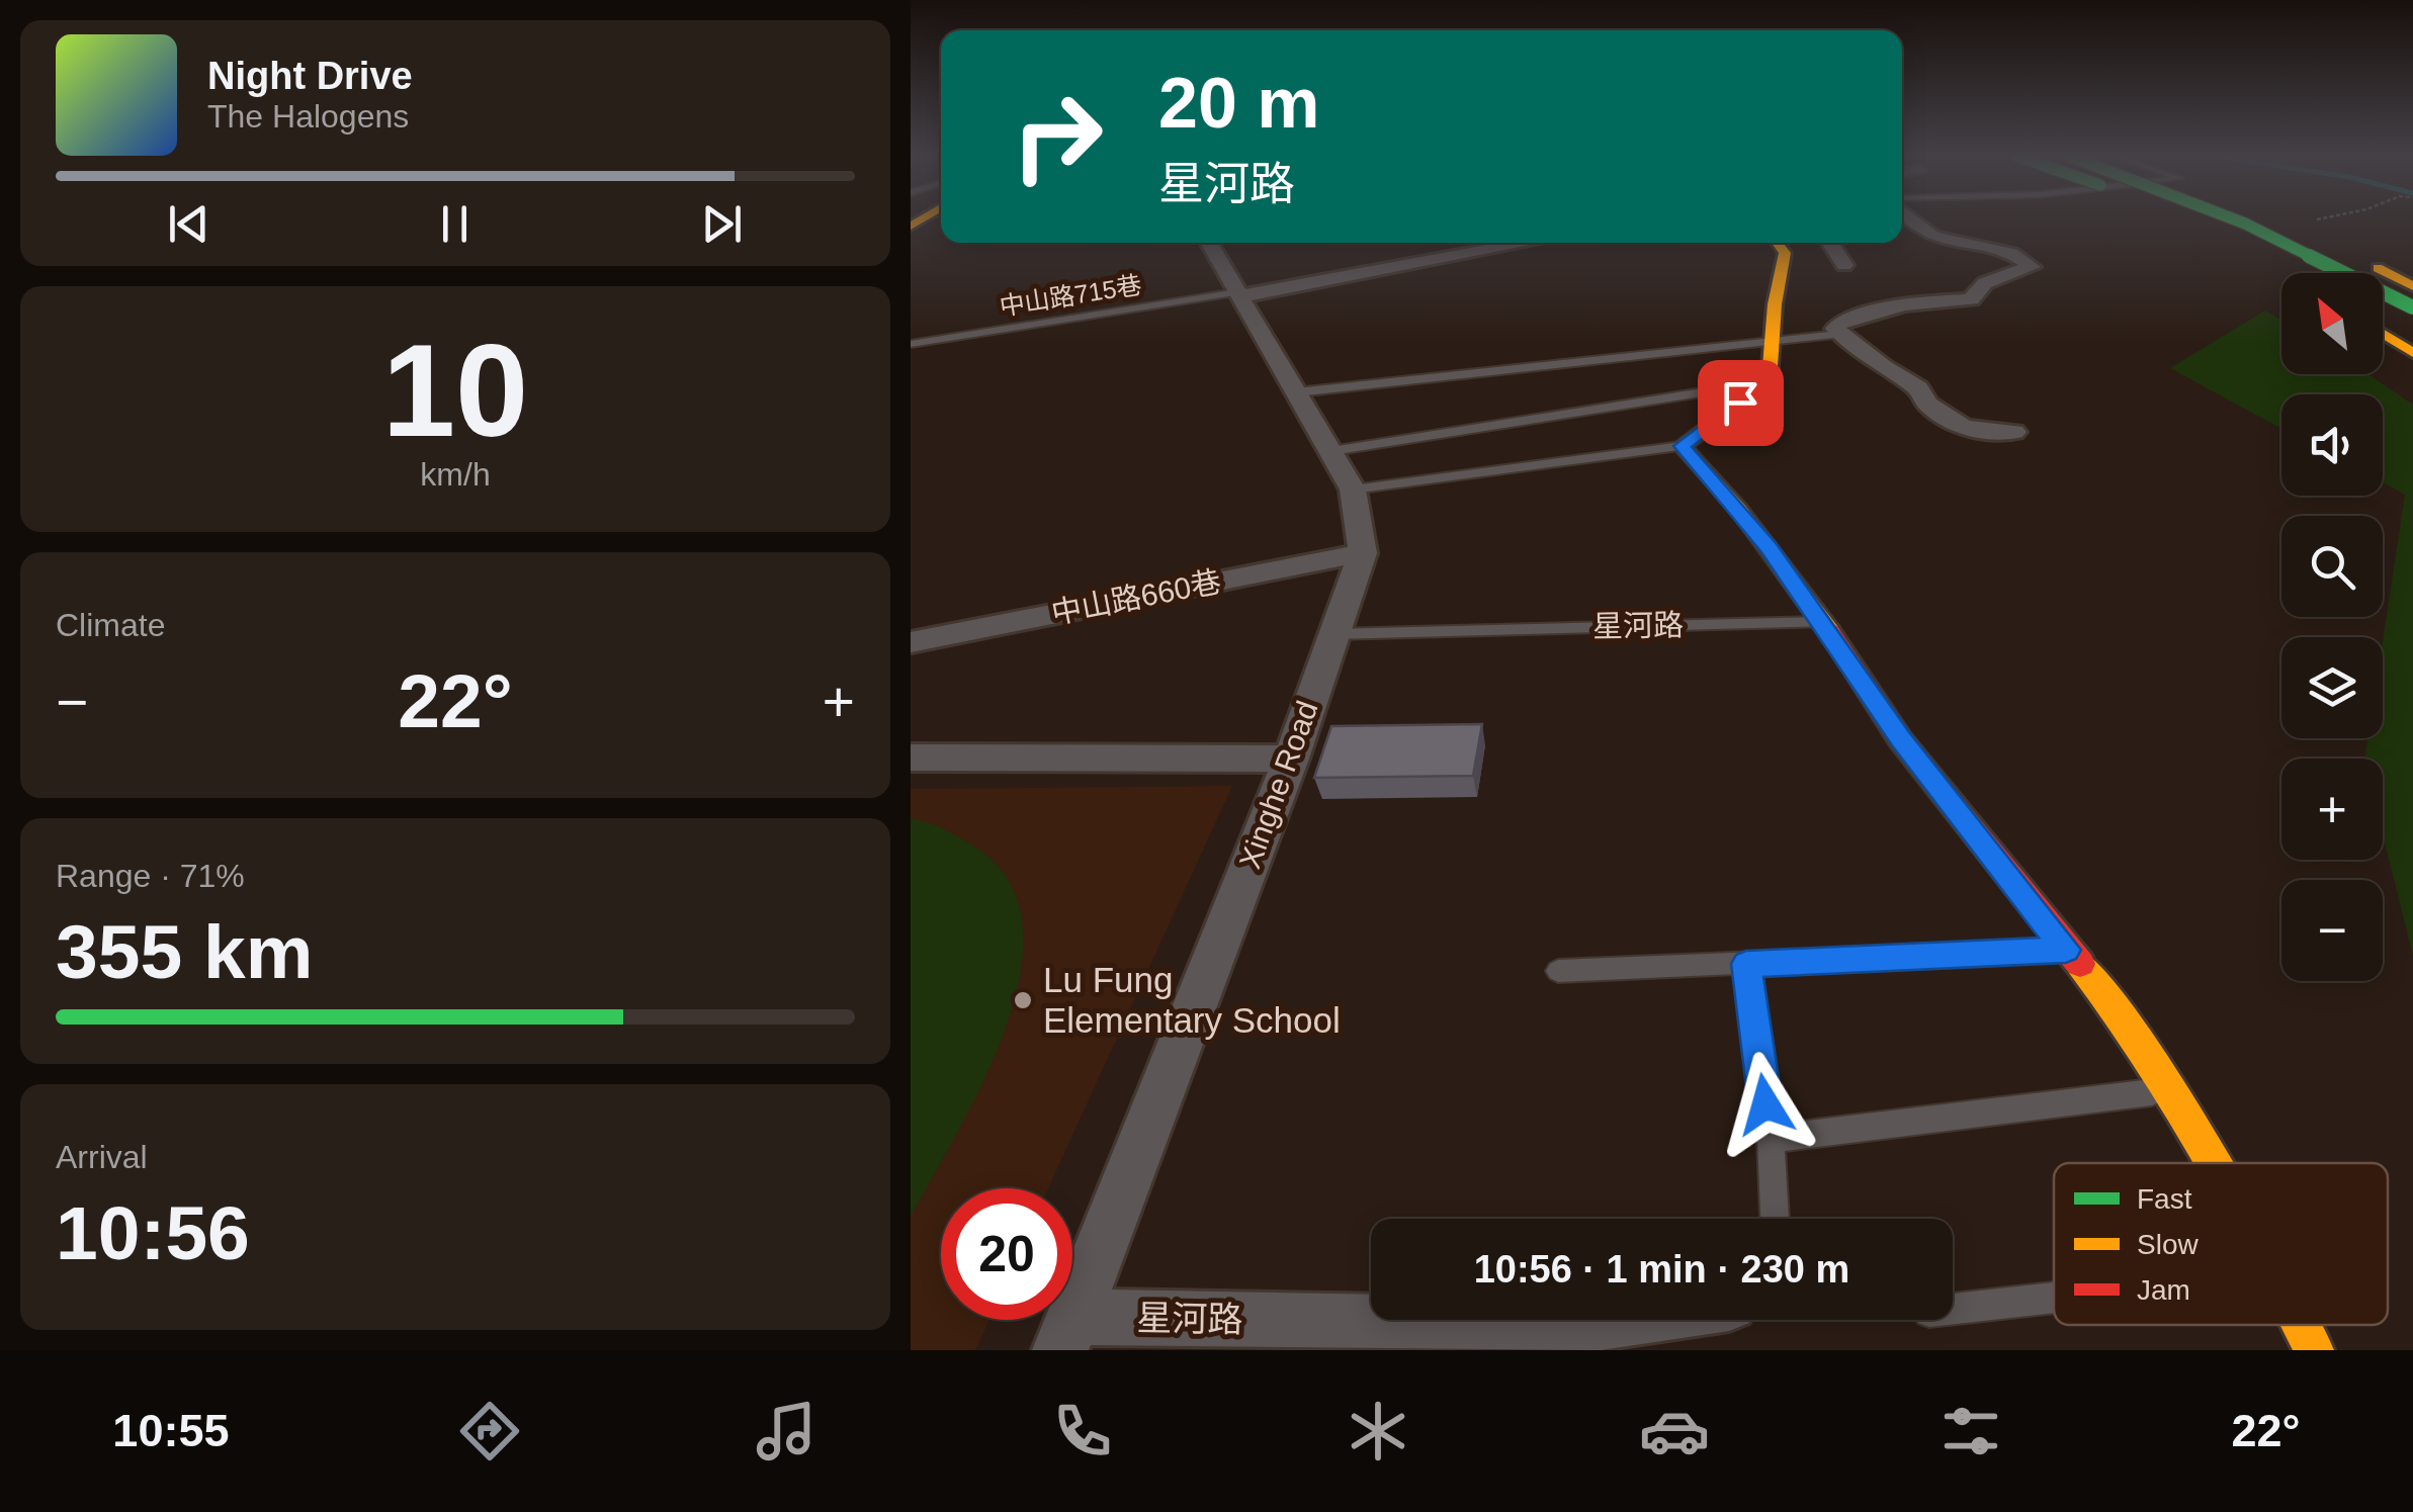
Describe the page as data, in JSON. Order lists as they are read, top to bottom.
{
  "streets": {
    "street": ["中山路660巷", "星河路", "Xinghe Road"],
    "lane": ["中山路715巷"]
  },
  "crossings": [
    ["中山路715巷", "Xinghe Road"],
    ["中山路660巷", "Xinghe Road"],
    ["星河路", "Xinghe Road"]
  ],
  "places": ["Lu Fung Elementary School"],
  "legend": ["Fast", "Slow", "Jam"],
  "north": "top left",
  "page": {
    "turn": ["20 m", "星河路"],
    "song": ["Night Drive", "The Halogens"],
    "map_buttons": ["+", "−"],
    "tile": [
      ["10", "km/h"],
      "Climate",
      ["Range · 71%", "355 km"],
      ["Arrival", "10:56"]
    ],
    "heat": ["−", "22°", "+"],
    "limit": "20",
    "trip": "10:56 · 1 min · 230 m",
    "tabs": ["10:55", "22°"]
  }
}
